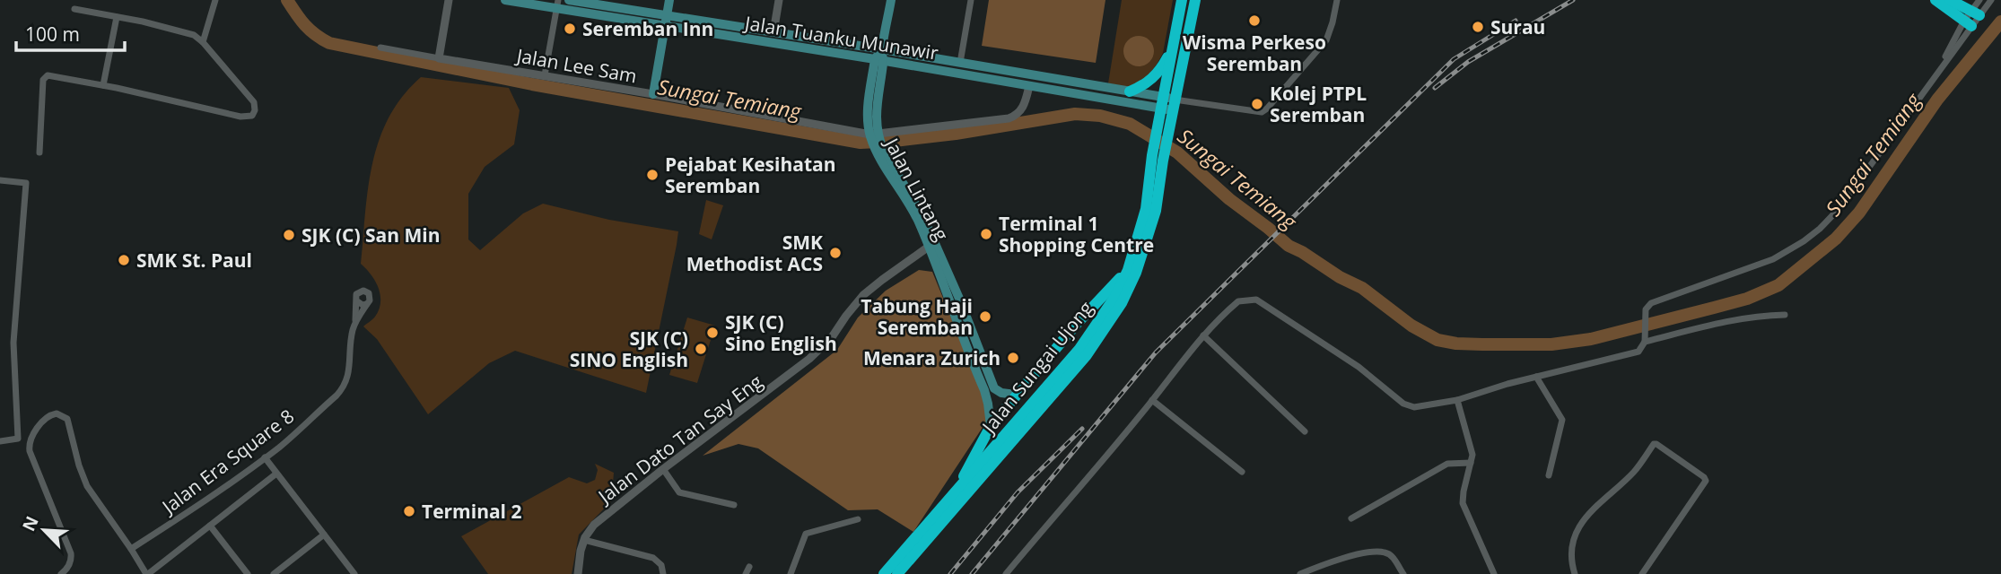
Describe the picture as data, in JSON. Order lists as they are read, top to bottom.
{
  "streets": {
    "highway": ["Jalan Sungai Ujong"],
    "main road": ["Jalan Tuanku Munawir", "Jalan Lintang"],
    "street": ["Jalan Lee Sam", "Jalan Dato Tan Say Eng", "Jalan Era Square 8"]
  },
  "crossings": [
    ["Jalan Tuanku Munawir", "Jalan Lee Sam"],
    ["Jalan Tuanku Munawir", "Jalan Lintang"],
    ["Jalan Tuanku Munawir", "Jalan Sungai Ujong"],
    ["Jalan Lee Sam", "Jalan Lintang"],
    ["Jalan Lintang", "Jalan Dato Tan Say Eng"]
  ],
  "water": ["Sungai Temiang"],
  "places": [
    "Wisma Perkeso Seremban",
    "Surau",
    "Seremban Inn",
    "Kolej PTPL Seremban",
    "Pejabat Kesihatan Seremban",
    "Terminal 1 Shopping Centre",
    "SJK (C) San Min",
    "SMK Methodist ACS",
    "SMK St. Paul",
    "Tabung Haji Seremban",
    "SJK (C) Sino English",
    "SJK (C) SINO English",
    "Menara Zurich",
    "Terminal 2"
  ],
  "scale_bar": "100 m",
  "north": "top left"
}
